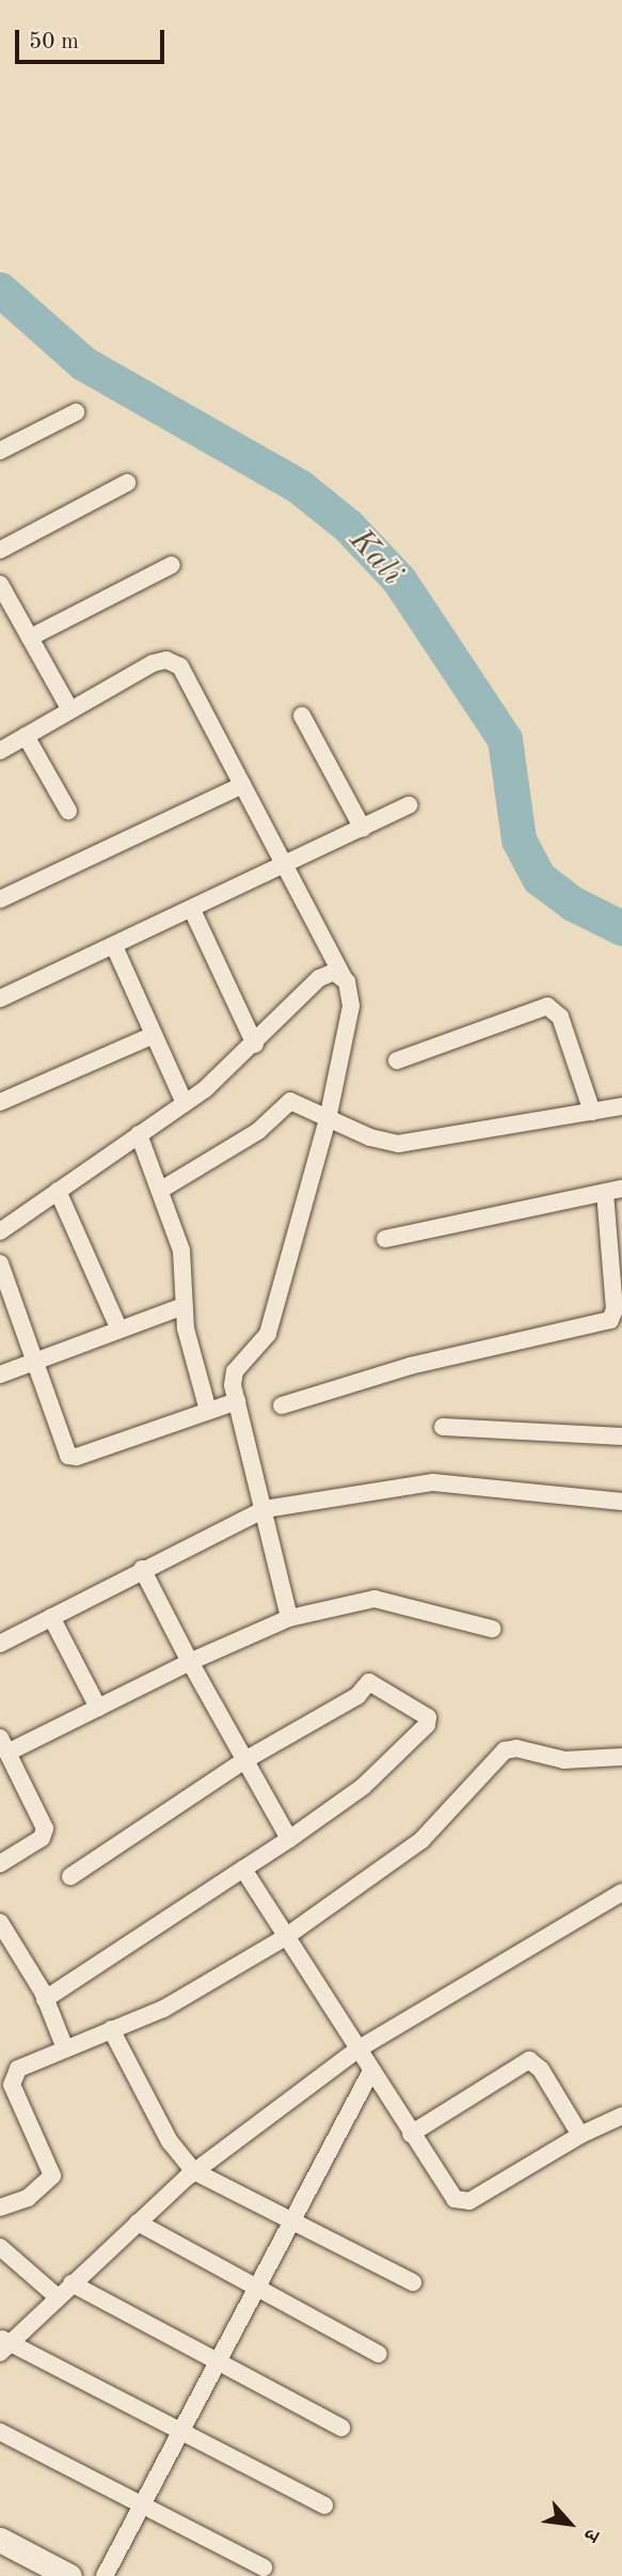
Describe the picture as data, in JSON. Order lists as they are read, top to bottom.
{
  "water": ["Kali"],
  "scale_bar": "50 m",
  "north": "bottom right"
}
